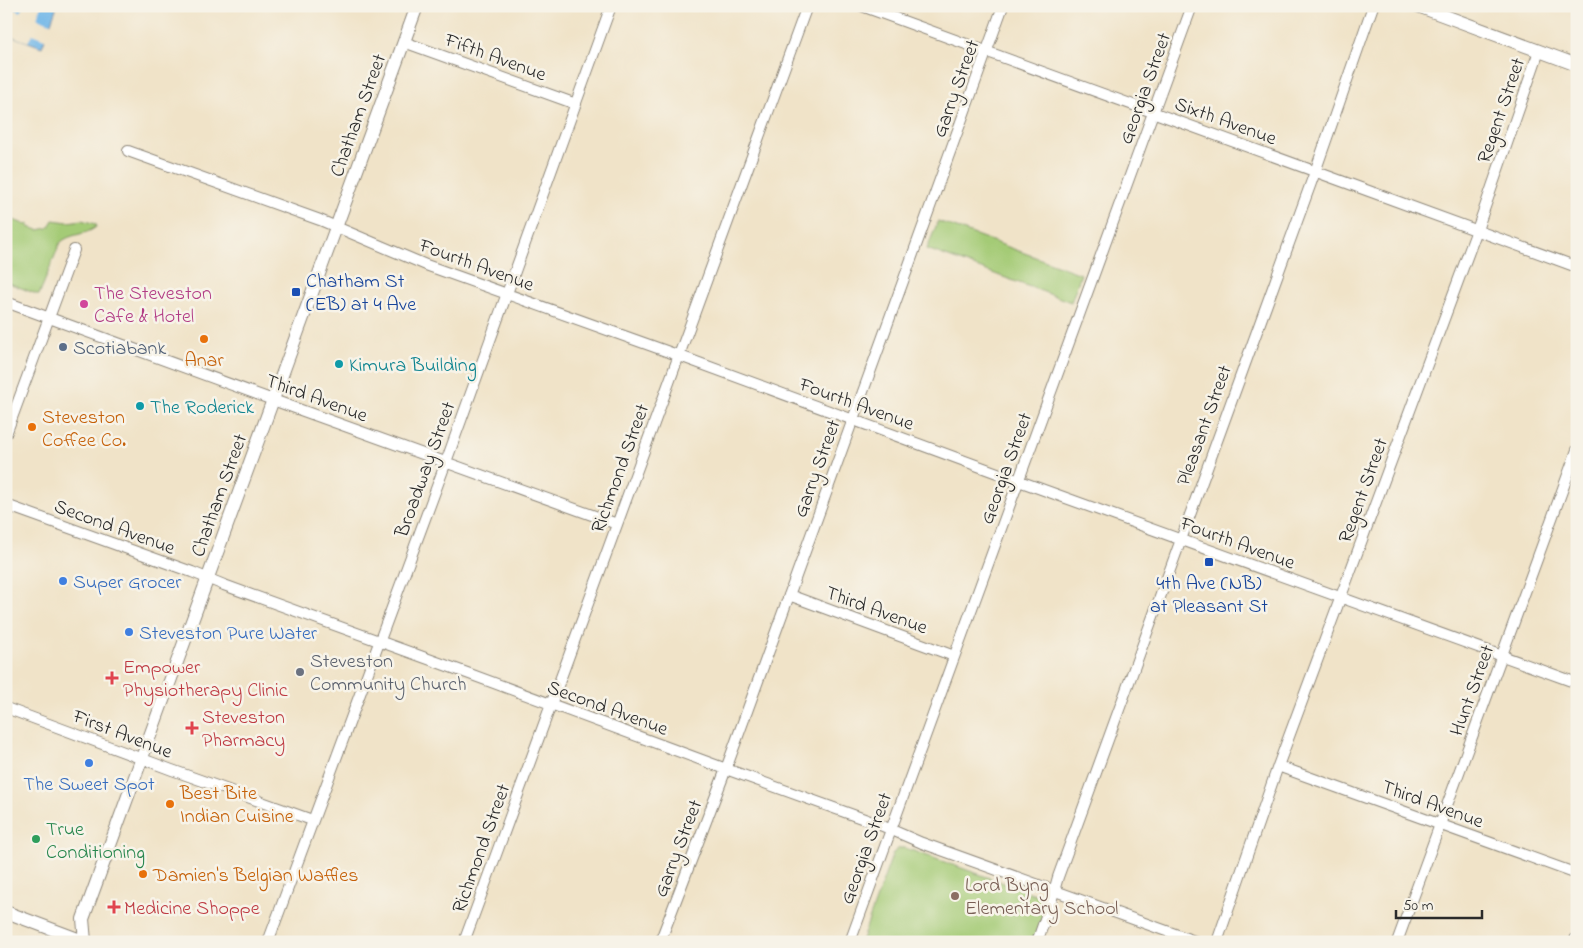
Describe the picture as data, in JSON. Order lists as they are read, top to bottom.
{
  "streets": {
    "street": [
      "Fifth Avenue",
      "Garry Street",
      "Georgia Street",
      "Regent Street",
      "Chatham Street",
      "Sixth Avenue",
      "Fourth Avenue",
      "Third Avenue",
      "Pleasant Street",
      "Richmond Street",
      "Broadway Street",
      "Second Avenue",
      "Hunt Street",
      "First Avenue"
    ]
  },
  "crossings": [
    ["Fifth Avenue", "Chatham Street"],
    ["Fifth Avenue", "Broadway Street"],
    ["Garry Street", "Sixth Avenue"],
    ["Garry Street", "Fourth Avenue"],
    ["Garry Street", "Third Avenue"],
    ["Garry Street", "Second Avenue"],
    ["Georgia Street", "Sixth Avenue"],
    ["Georgia Street", "Fourth Avenue"],
    ["Georgia Street", "Third Avenue"],
    ["Georgia Street", "Second Avenue"],
    ["Regent Street", "Sixth Avenue"],
    ["Regent Street", "Fourth Avenue"],
    ["Regent Street", "Third Avenue"],
    ["Chatham Street", "Fourth Avenue"],
    ["Chatham Street", "Third Avenue"],
    ["Chatham Street", "Second Avenue"],
    ["Chatham Street", "First Avenue"],
    ["Sixth Avenue", "Pleasant Street"],
    ["Fourth Avenue", "Pleasant Street"],
    ["Fourth Avenue", "Richmond Street"],
    ["Fourth Avenue", "Broadway Street"],
    ["Fourth Avenue", "Hunt Street"],
    ["Third Avenue", "Richmond Street"],
    ["Third Avenue", "Broadway Street"],
    ["Third Avenue", "Hunt Street"],
    ["Pleasant Street", "Second Avenue"],
    ["Richmond Street", "Second Avenue"],
    ["Broadway Street", "Second Avenue"],
    ["Broadway Street", "First Avenue"]
  ],
  "places": {
    "transit": ["Chatham St (EB) at 4 Ave", "4th Ave (NB) at Pleasant St"],
    "other": [
      "The Steveston Cafe & Hotel",
      "Anar",
      "Scotiabank",
      "Kimura Building",
      "The Roderick",
      "Steveston Coffee Co.",
      "Super Grocer",
      "Steveston Pure Water",
      "Steveston Community Church",
      "The Sweet Spot",
      "Best Bite Indian Cuisine",
      "True Conditioning",
      "Damien's Belgian Waffles",
      "Lord Byng Elementary School"
    ],
    "health": ["Empower Physiotherapy Clinic", "Steveston Pharmacy", "Medicine Shoppe"]
  },
  "scale_bar": "50 m"
}
